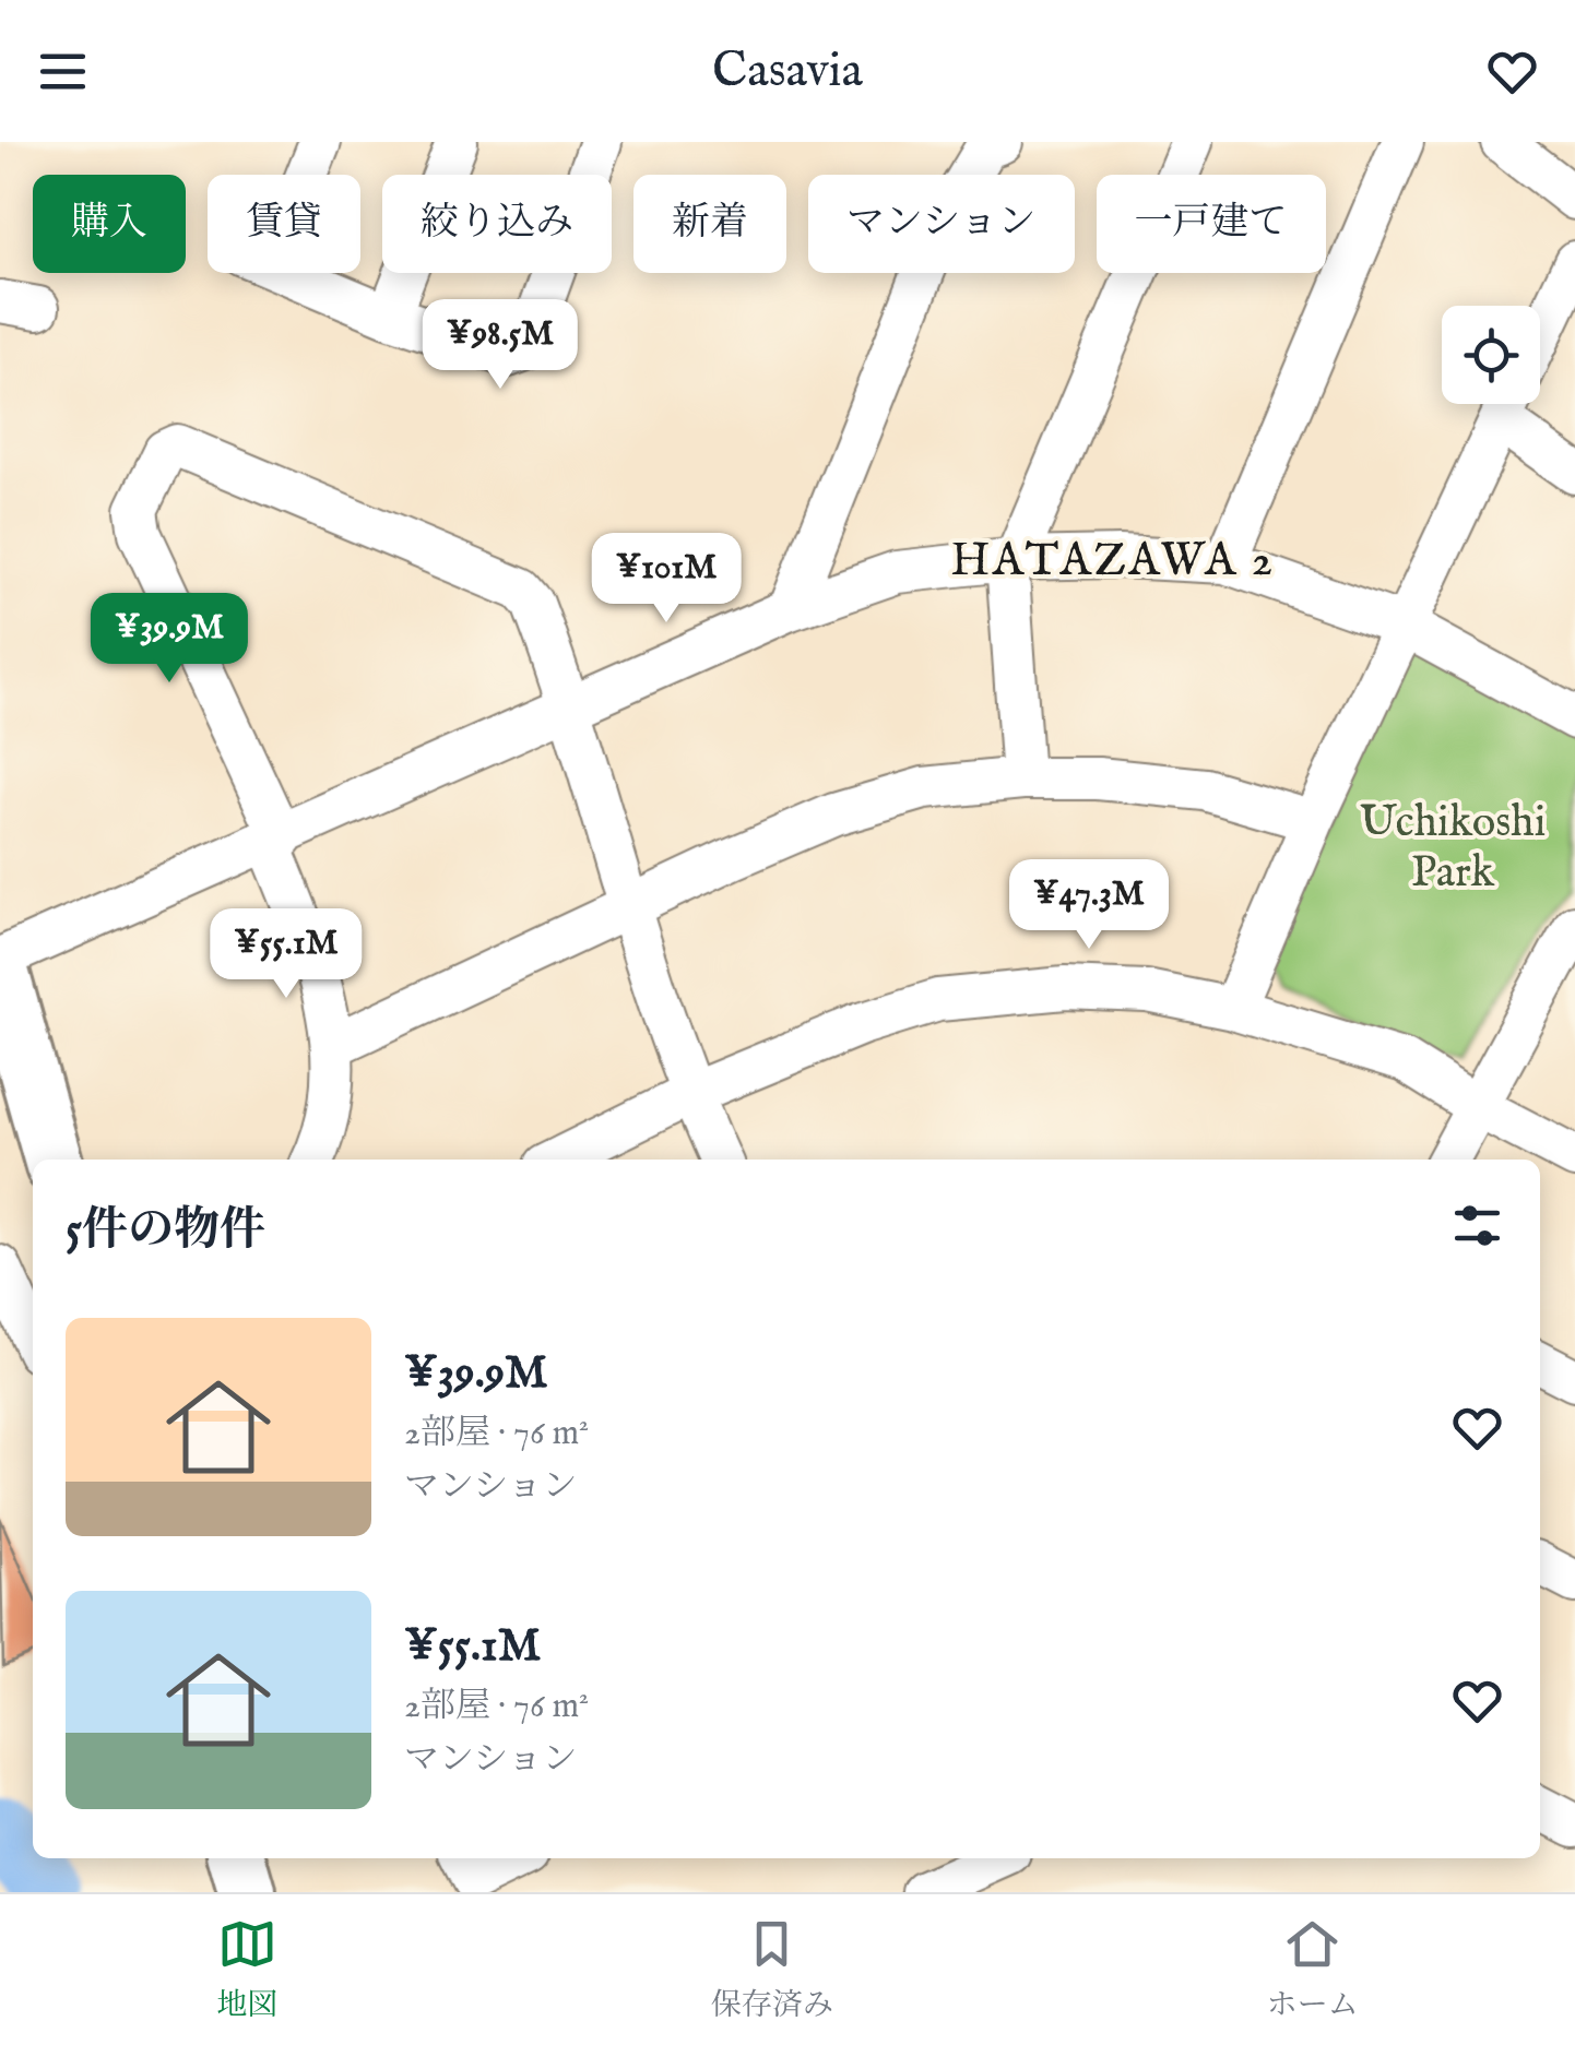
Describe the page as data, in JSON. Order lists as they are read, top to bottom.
{
  "districts": ["HATAZAWA 2"],
  "parks": ["Uchikoshi Park"],
  "page": {
    "header": "Casavia",
    "chip": [
      "購入",
      "賃貸",
      "絞り込み",
      "新着",
      "マンション",
      "一戸建て"
    ],
    "price": [
      "¥98.5M",
      "¥101M",
      "¥39.9M",
      "¥47.3M",
      "¥55.1M"
    ],
    "heading": "5件の物件",
    "list": [
      {
        "name": "¥39.9M",
        "note": "2部屋 · 76 m² · マンション"
      },
      {
        "name": "¥55.1M",
        "note": "2部屋 · 76 m² · マンション"
      }
    ],
    "tabs": ["地図", "保存済み", "ホーム"]
  }
}
